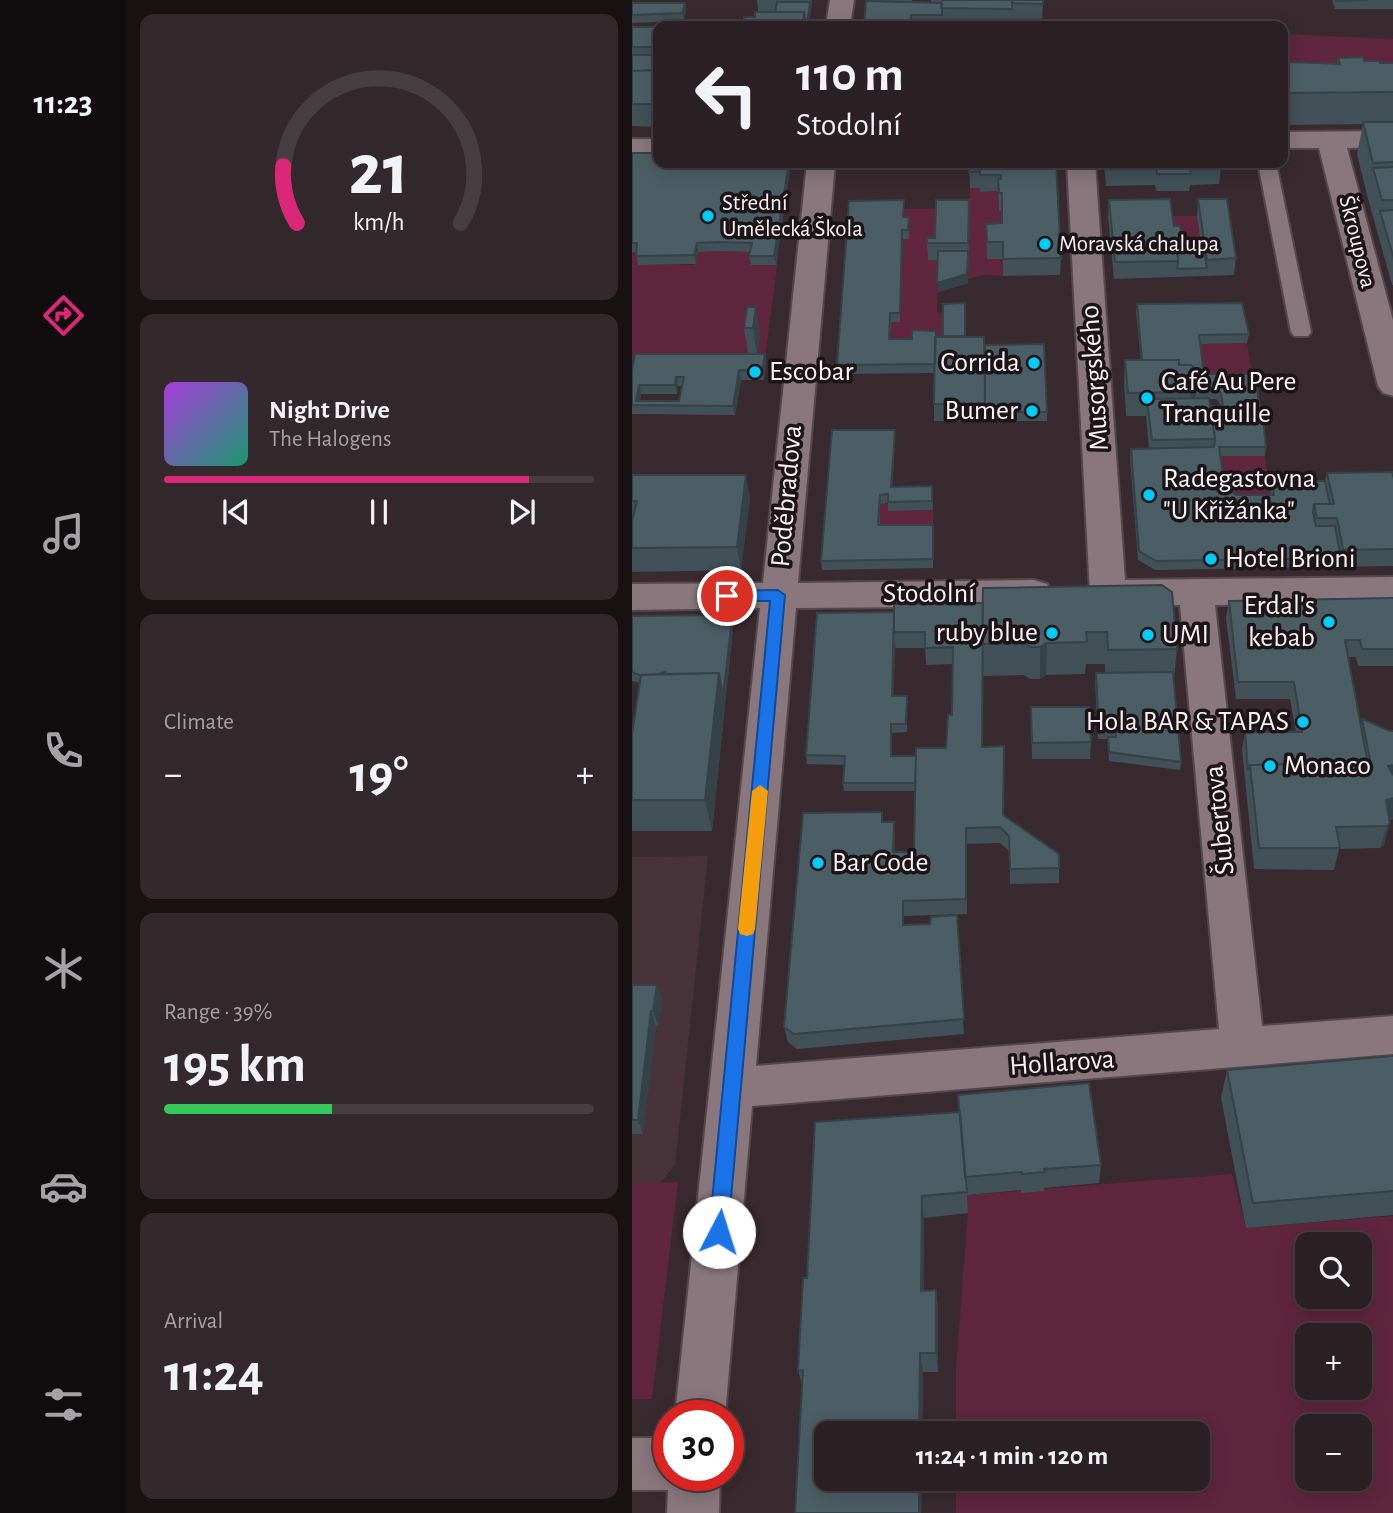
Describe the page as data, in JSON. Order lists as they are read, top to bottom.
{
  "streets": {
    "street": [
      "Škroupova",
      "Musorgského",
      "Poděbradova",
      "Stodolní",
      "Šubertova",
      "Hollarova"
    ]
  },
  "crossings": [
    ["Musorgského", "Stodolní"],
    ["Poděbradova", "Stodolní"],
    ["Poděbradova", "Hollarova"],
    ["Stodolní", "Šubertova"],
    ["Šubertova", "Hollarova"]
  ],
  "places": [
    "Střední Umělecká Škola",
    "Moravská chalupa",
    "Corrida",
    "Escobar",
    "Café Au Pere Tranquille",
    "Bumer",
    "Radegastovna \"U Křižánka\"",
    "Hotel Brioni",
    "Erdal's kebab",
    "ruby blue",
    "UMI",
    "Hola BAR & TAPAS",
    "Monaco",
    "Bar Code"
  ],
  "page": {
    "tabs": "11:23",
    "turn": ["110 m", "Stodolní"],
    "song": ["Night Drive", "The Halogens"],
    "tile": [
      "Climate",
      ["Range · 39%", "195 km"],
      ["Arrival", "11:24"]
    ],
    "heat": ["−", "19°", "+"],
    "map_buttons": ["+", "−"],
    "limit": "30",
    "trip": "11:24 · 1 min · 120 m",
    "gauge": ["21", "km/h"]
  }
}
